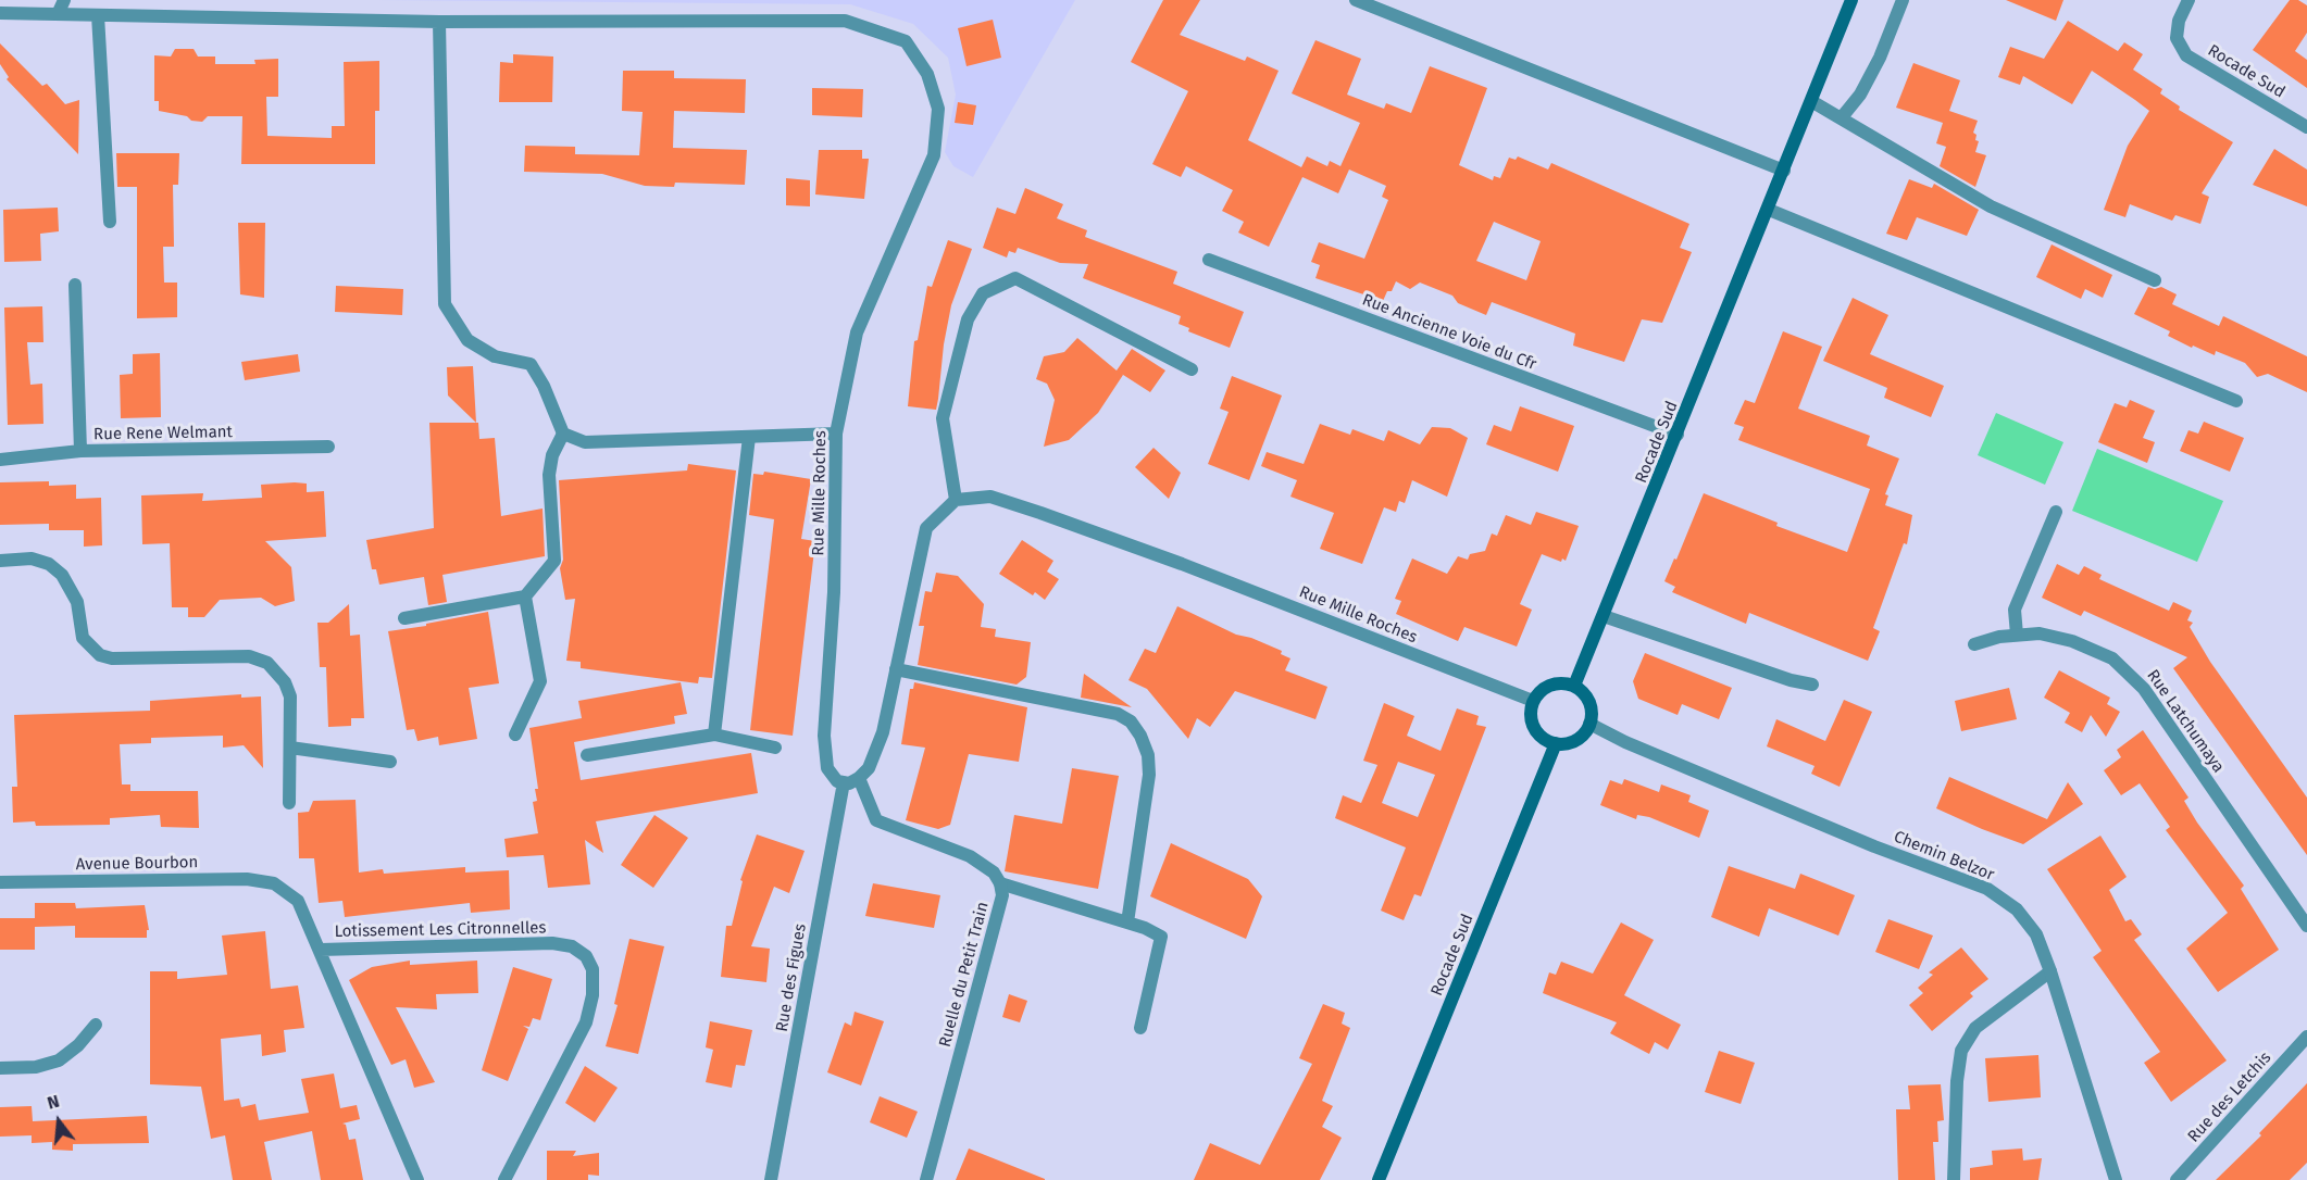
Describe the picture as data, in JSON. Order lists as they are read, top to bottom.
{
  "streets": {
    "main road": ["Rocade Sud"],
    "street": [
      "Rue Ancienne Voie du Cfr",
      "Rue Rene Welmant",
      "Rue Mille Roches",
      "Rue Latchumaya",
      "Chemin Belzor",
      "Avenue Bourbon",
      "Lotissement Les Citronnelles",
      "Ruelle du Petit Train",
      "Rue des Figues",
      "Rue des Letchis"
    ]
  },
  "crossings": [
    ["Rocade Sud", "Rue Ancienne Voie du Cfr"],
    ["Rocade Sud", "Rue Mille Roches"],
    ["Rocade Sud", "Chemin Belzor"],
    ["Rue Mille Roches", "Chemin Belzor"],
    ["Rue Mille Roches", "Rue des Figues"],
    ["Avenue Bourbon", "Lotissement Les Citronnelles"]
  ],
  "north": "top"
}
